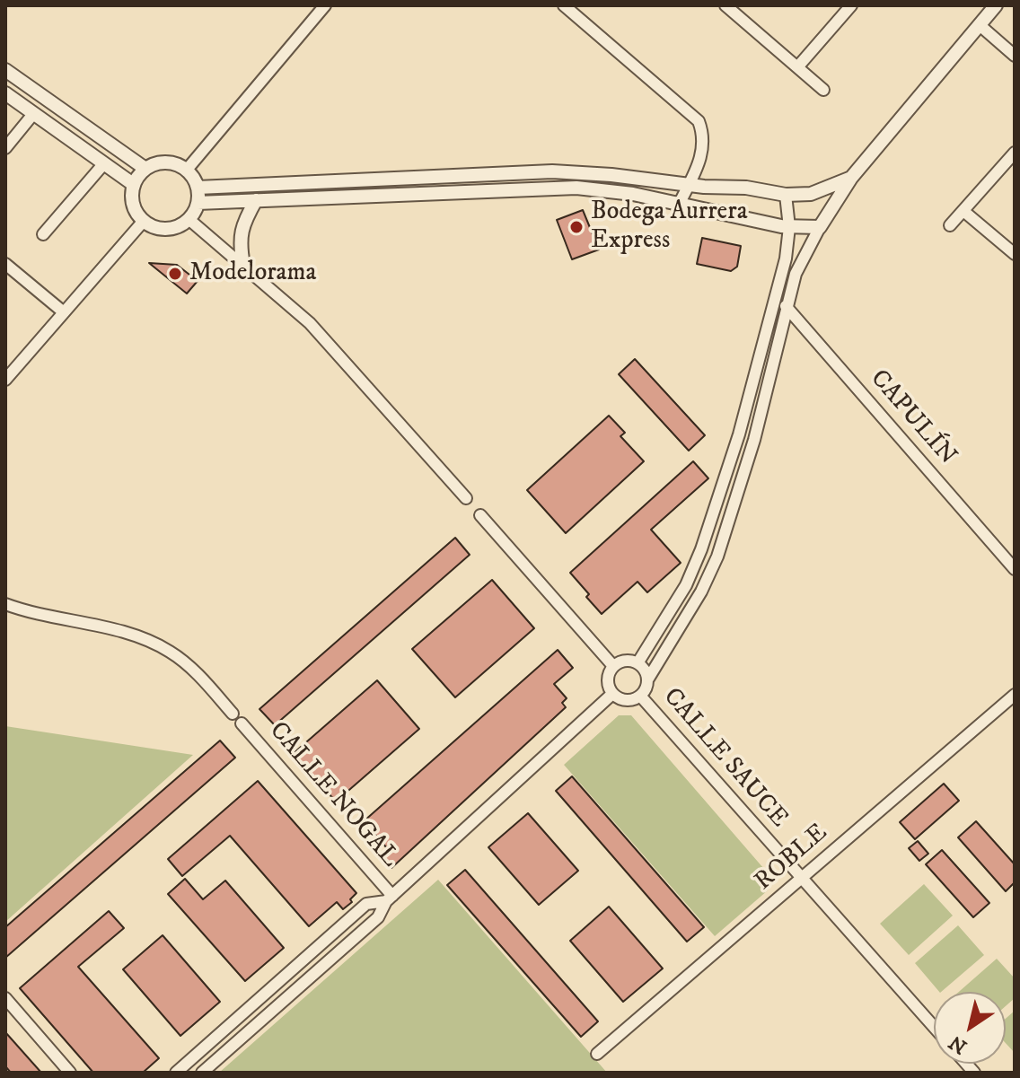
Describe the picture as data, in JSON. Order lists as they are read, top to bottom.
{
  "streets": {
    "street": [
      "CAPULÍN",
      "CALLE SAUCE",
      "CALLE NOGAL",
      "ROBLE"
    ]
  },
  "crossings": [
    ["CALLE SAUCE", "ROBLE"]
  ],
  "places": ["Bodega Aurrera Express", "Modelorama"],
  "north": "bottom left"
}
